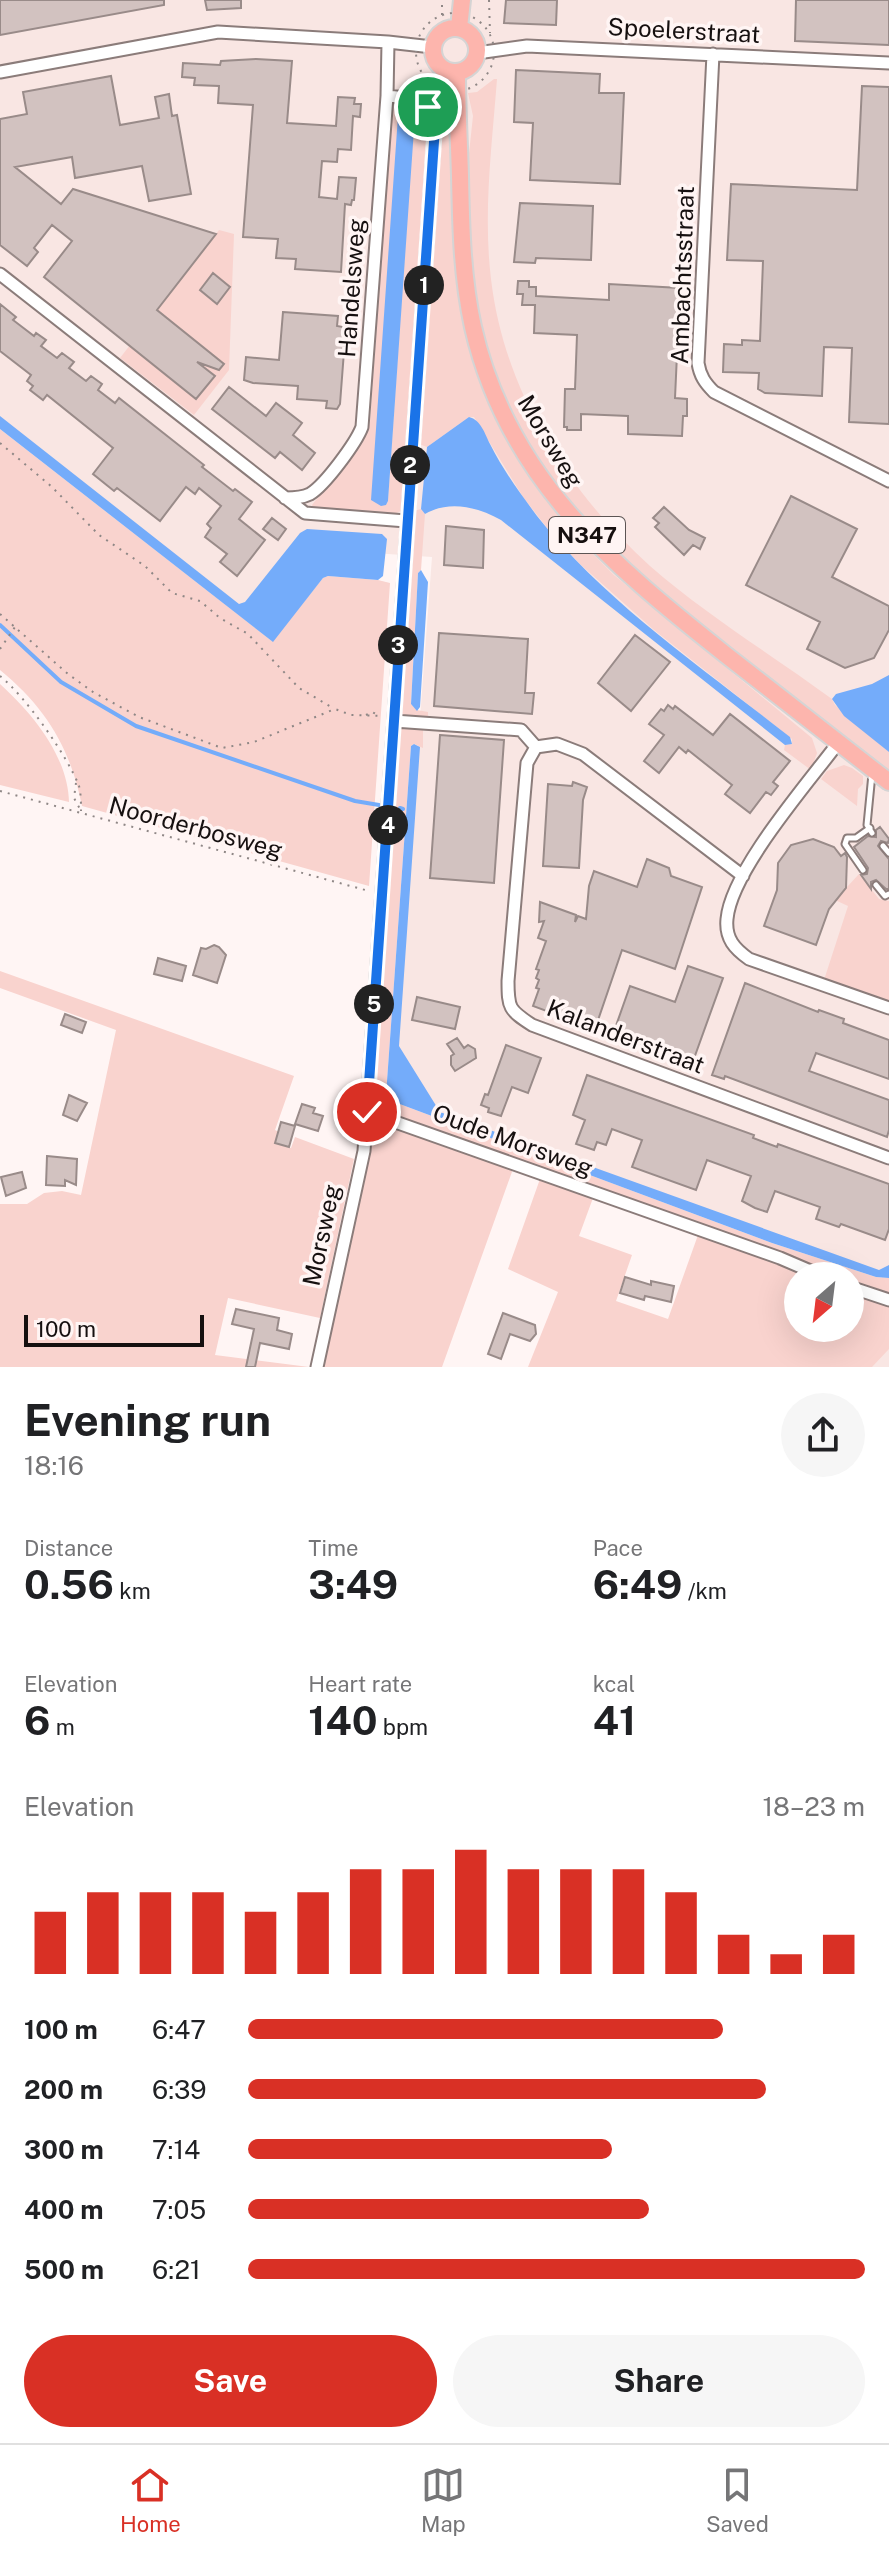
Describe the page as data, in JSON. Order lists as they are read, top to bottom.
{
  "streets": {
    "main road": ["Morsweg", "N347"],
    "street": [
      "Spoelerstraat",
      "Ambachtsstraat",
      "Handelsweg",
      "Kalanderstraat",
      "Oude Morsweg"
    ],
    "path": ["Noorderbosweg"]
  },
  "crossings": [
    ["Spoelerstraat", "Ambachtsstraat"],
    ["Morsweg", "Oude Morsweg"]
  ],
  "scale_bar": "100 m",
  "north": "bottom left",
  "page": {
    "pins": [
      "1",
      "2",
      "3",
      "4",
      "5"
    ],
    "scale": "100 m",
    "heading": ["Evening run", "18:16"],
    "stats": [
      ["Distance", "0.56 km"],
      ["Time", "3:49"],
      ["Pace", "6:49 /km"],
      ["Elevation", "6 m"],
      ["Heart rate", "140 bpm"],
      ["kcal", "41"]
    ],
    "chart": ["Elevation", "18–23 m"],
    "list": [
      {
        "name": "100 m",
        "note": "6:47"
      },
      {
        "name": "200 m",
        "note": "6:39"
      },
      {
        "name": "300 m",
        "note": "7:14"
      },
      {
        "name": "400 m",
        "note": "7:05"
      },
      {
        "name": "500 m",
        "note": "6:21"
      }
    ],
    "buttons": ["Save", "Share"],
    "tabs": ["Home", "Map", "Saved"]
  }
}
